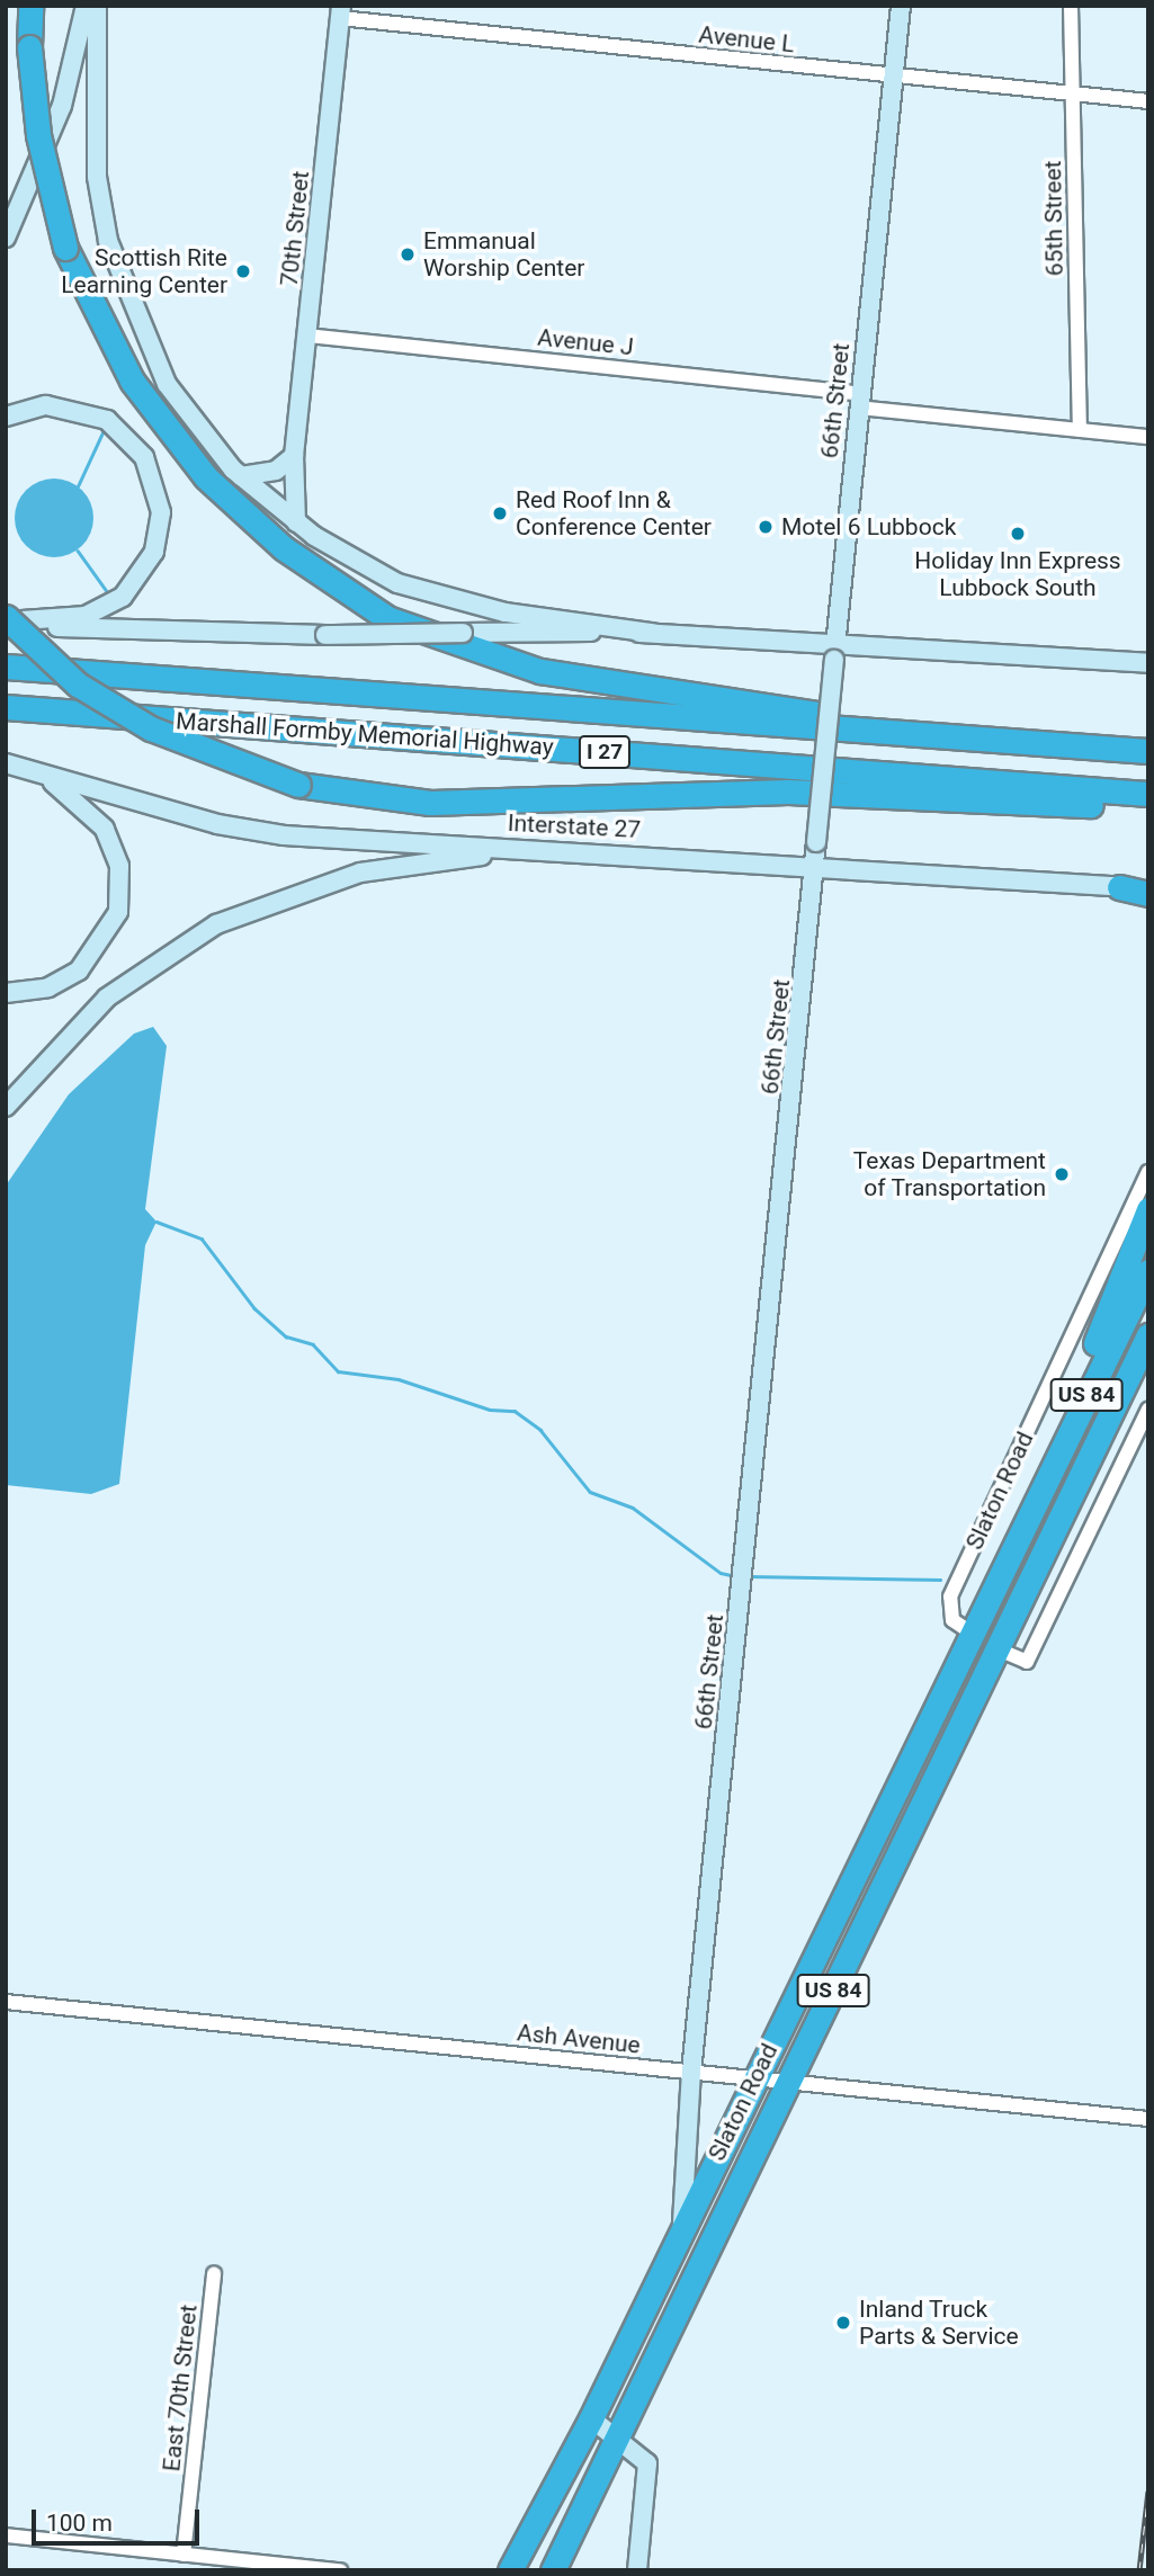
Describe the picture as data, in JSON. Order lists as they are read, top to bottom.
{
  "streets": {
    "highway": [
      "Marshall Formby Memorial Highway",
      "I 27",
      "US 84",
      "Slaton Road"
    ],
    "main road": ["70th Street", "66th Street", "Interstate 27"],
    "street": [
      "Avenue L",
      "65th Street",
      "Avenue J",
      "Ash Avenue",
      "East 70th Street"
    ]
  },
  "crossings": [
    ["Avenue L", "65th Street"],
    ["Avenue L", "70th Street"],
    ["Avenue L", "66th Street"],
    ["65th Street", "Avenue J"],
    ["70th Street", "Avenue J"],
    ["Avenue J", "66th Street"],
    ["66th Street", "Interstate 27"],
    ["66th Street", "Slaton Road"],
    ["66th Street", "Ash Avenue"],
    ["Slaton Road", "Ash Avenue"]
  ],
  "places": [
    "Emmanual Worship Center",
    "Scottish Rite Learning Center",
    "Red Roof Inn & Conference Center",
    "Motel 6 Lubbock",
    "Holiday Inn Express Lubbock South",
    "Texas Department of Transportation",
    "Inland Truck Parts & Service"
  ],
  "scale_bar": "100 m"
}
